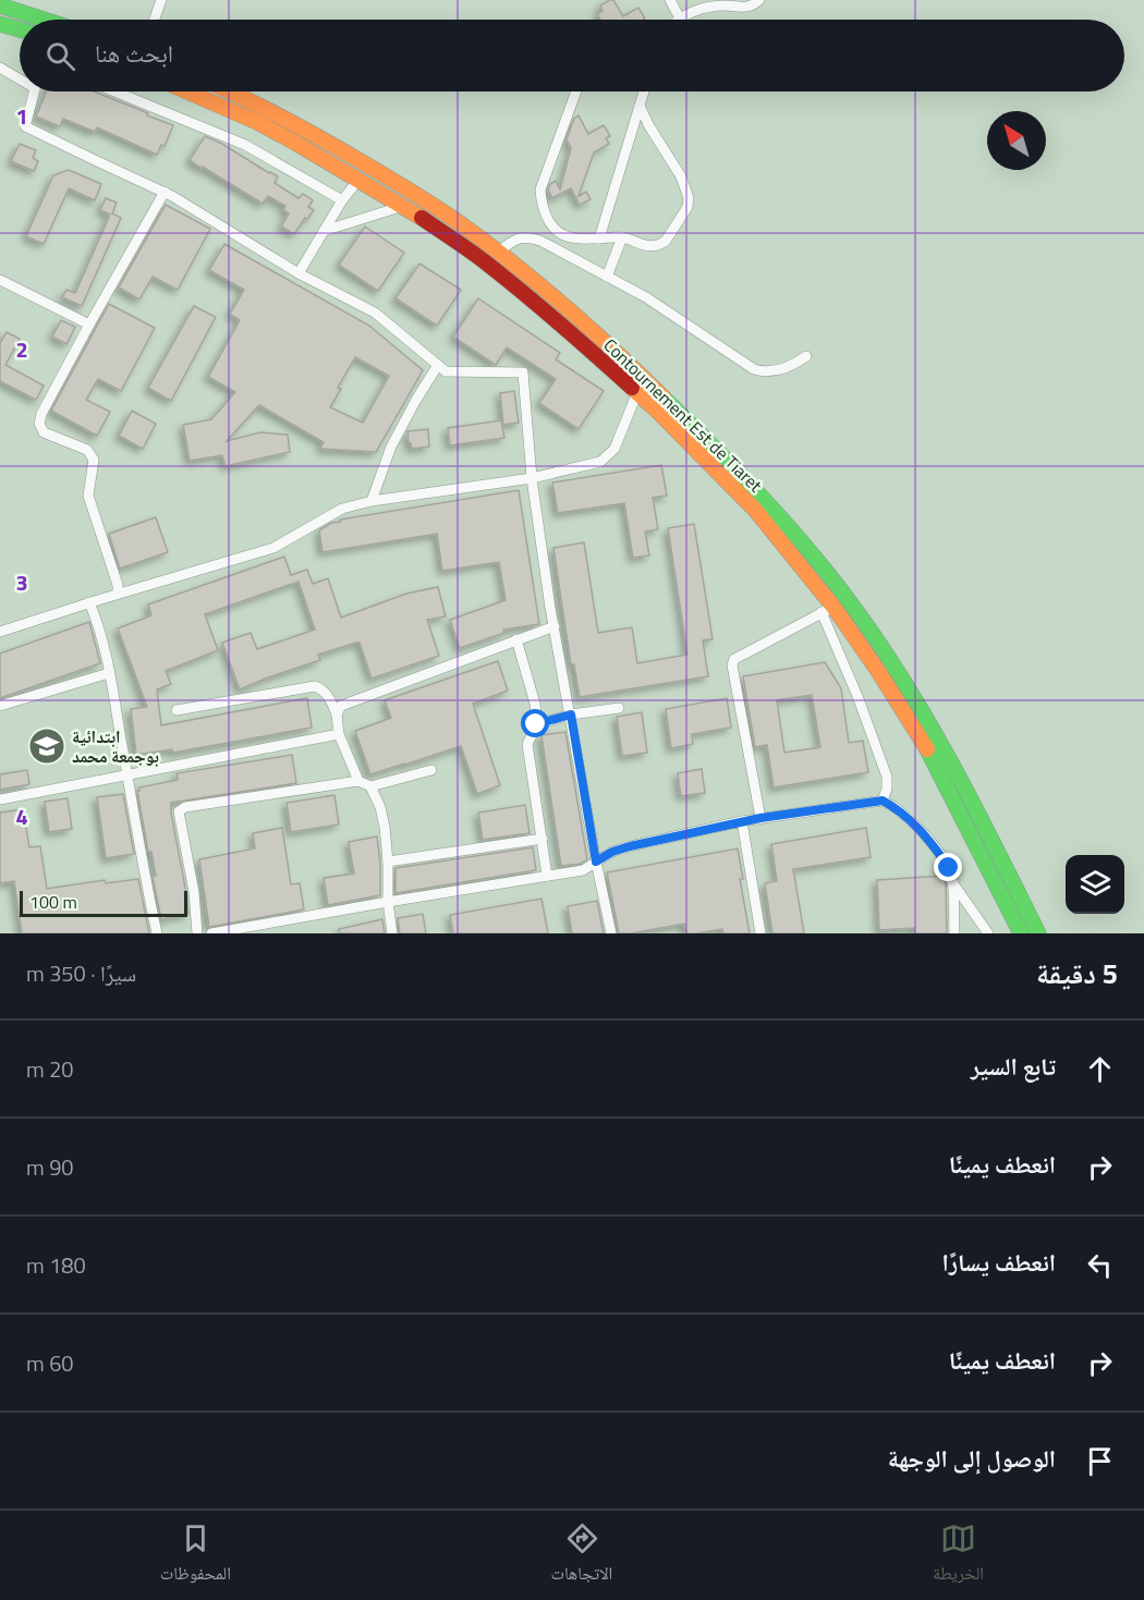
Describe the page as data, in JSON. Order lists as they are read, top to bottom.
{
  "streets": {
    "highway": ["Contournement Est de Tiaret"]
  },
  "places": {
    "school or university": ["ابتدائية بوجمعة محمد"]
  },
  "scale_bar": "100 m",
  "north": "top left",
  "page": {
    "search": "ابحث هنا",
    "scale": "100 m",
    "heading": ["5 دقيقة", "سيرًا · 350 m"],
    "list": [
      ["تابع السير", "20 m"],
      ["انعطف يمينًا", "90 m"],
      ["انعطف يسارًا", "180 m"],
      ["انعطف يمينًا", "60 m"],
      "الوصول إلى الوجهة"
    ],
    "nav": ["الخريطة", "الاتجاهات", "المحفوظات"]
  },
  "grid": {
    "rows": [
      "1",
      "2",
      "3",
      "4"
    ]
  }
}
